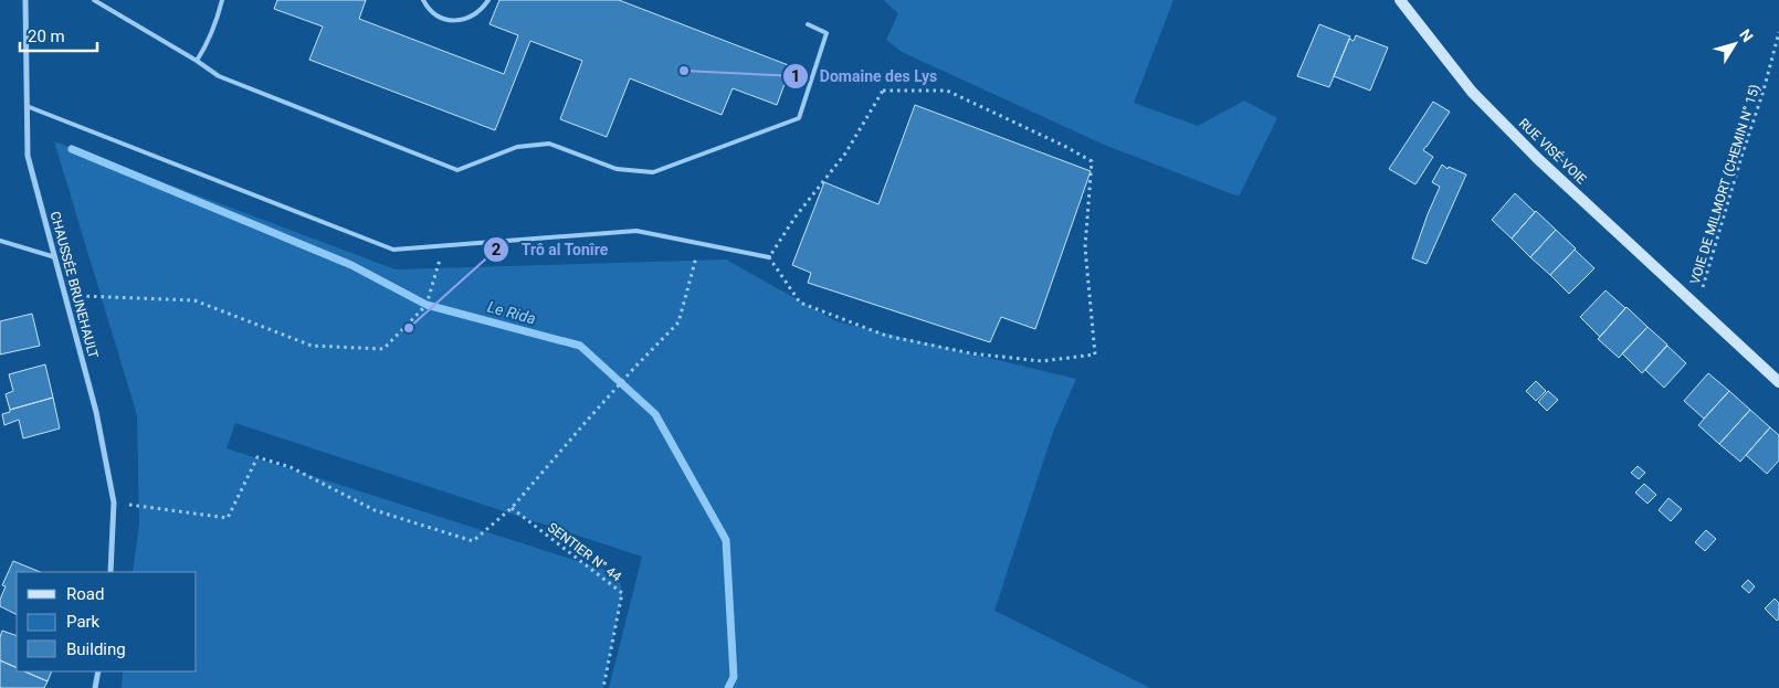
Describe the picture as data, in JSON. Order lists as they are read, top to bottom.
{
  "streets": {
    "street": ["RUE VISÉ-VOIE", "CHAUSSÉE BRUNEHAULT"],
    "path": ["VOIE DE MILMORT (CHEMIN N° 15)", "SENTIER N° 44"]
  },
  "crossings": [
    ["RUE VISÉ-VOIE", "VOIE DE MILMORT (CHEMIN N° 15)"]
  ],
  "water": ["Le Rida"],
  "places": ["Domaine des Lys", "Trô al Tonîre"],
  "legend": ["Road", "Park", "Building"],
  "scale_bar": "20 m",
  "north": "top right"
}
